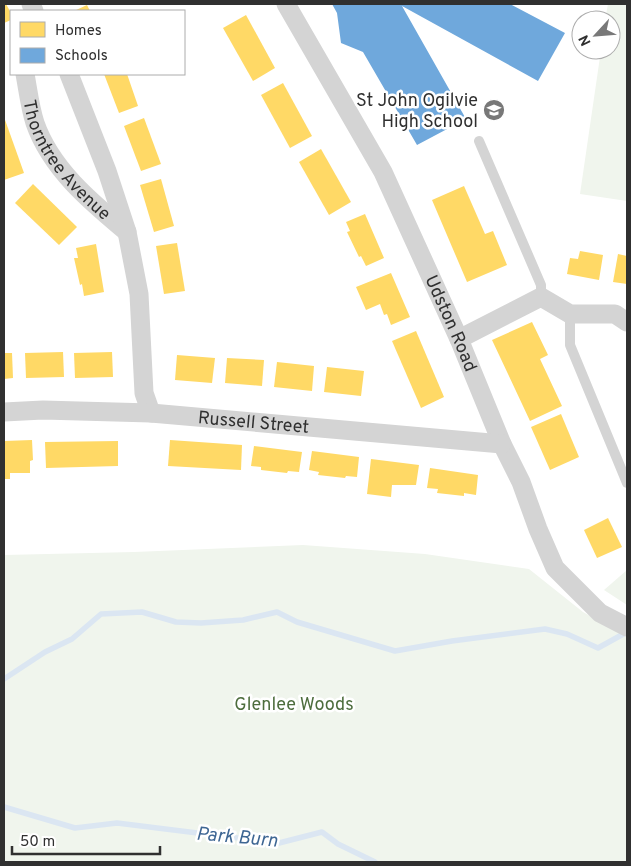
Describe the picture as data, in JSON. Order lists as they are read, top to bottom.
{
  "streets": {
    "street": ["Thorntree Avenue", "Udston Road", "Russell Street"]
  },
  "crossings": [
    ["Thorntree Avenue", "Russell Street"],
    ["Udston Road", "Russell Street"]
  ],
  "water": ["Park Burn"],
  "parks": ["Glenlee Woods"],
  "places": {
    "school or university": ["St John Ogilvie High School"]
  },
  "legend": ["Homes", "Schools"],
  "scale_bar": "50 m",
  "north": "bottom left"
}
